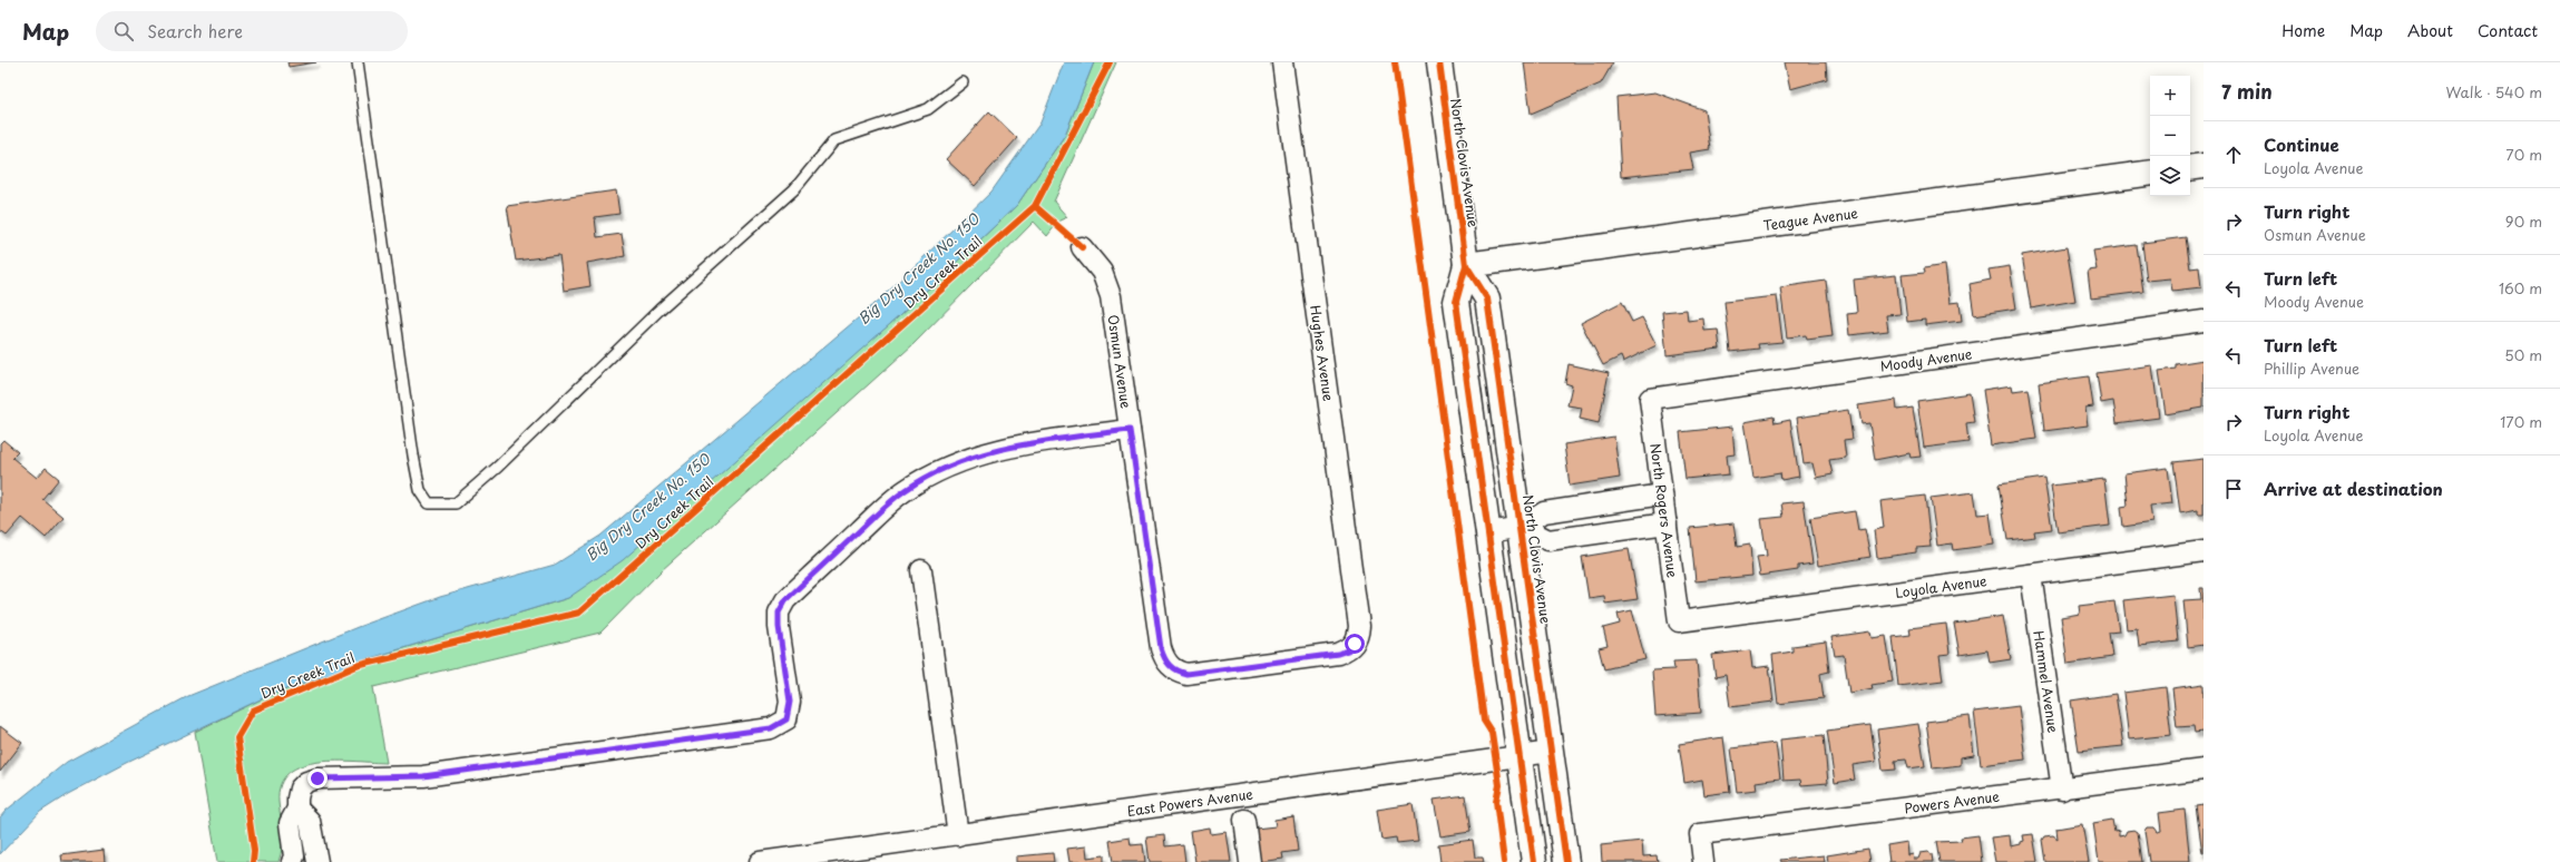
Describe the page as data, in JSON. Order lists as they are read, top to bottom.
{
  "streets": {
    "main road": ["North Clovis Avenue", "Teague Avenue"],
    "street": [
      "Hughes Avenue",
      "Moody Avenue",
      "Osmun Avenue",
      "North Rogers Avenue",
      "Loyola Avenue",
      "Hammel Avenue",
      "East Powers Avenue",
      "Powers Avenue"
    ],
    "cycle path": ["Dry Creek Trail"]
  },
  "crossings": [
    ["North Clovis Avenue", "Teague Avenue"],
    ["North Clovis Avenue", "East Powers Avenue"],
    ["Hughes Avenue", "Osmun Avenue"],
    ["Moody Avenue", "North Rogers Avenue"],
    ["North Rogers Avenue", "Loyola Avenue"],
    ["Loyola Avenue", "Hammel Avenue"],
    ["Hammel Avenue", "Powers Avenue"]
  ],
  "water": ["Big Dry Creek No. 150"],
  "page": {
    "header": "Map",
    "search": "Search here",
    "nav": [
      "Home",
      "Map",
      "About",
      "Contact"
    ],
    "heading": ["7 min", "Walk · 540 m"],
    "map_buttons": ["+", "−"],
    "list": [
      ["Continue", "Loyola Avenue", "70 m"],
      ["Turn right", "Osmun Avenue", "90 m"],
      ["Turn left", "Moody Avenue", "160 m"],
      ["Turn left", "Phillip Avenue", "50 m"],
      ["Turn right", "Loyola Avenue", "170 m"],
      "Arrive at destination"
    ]
  }
}
